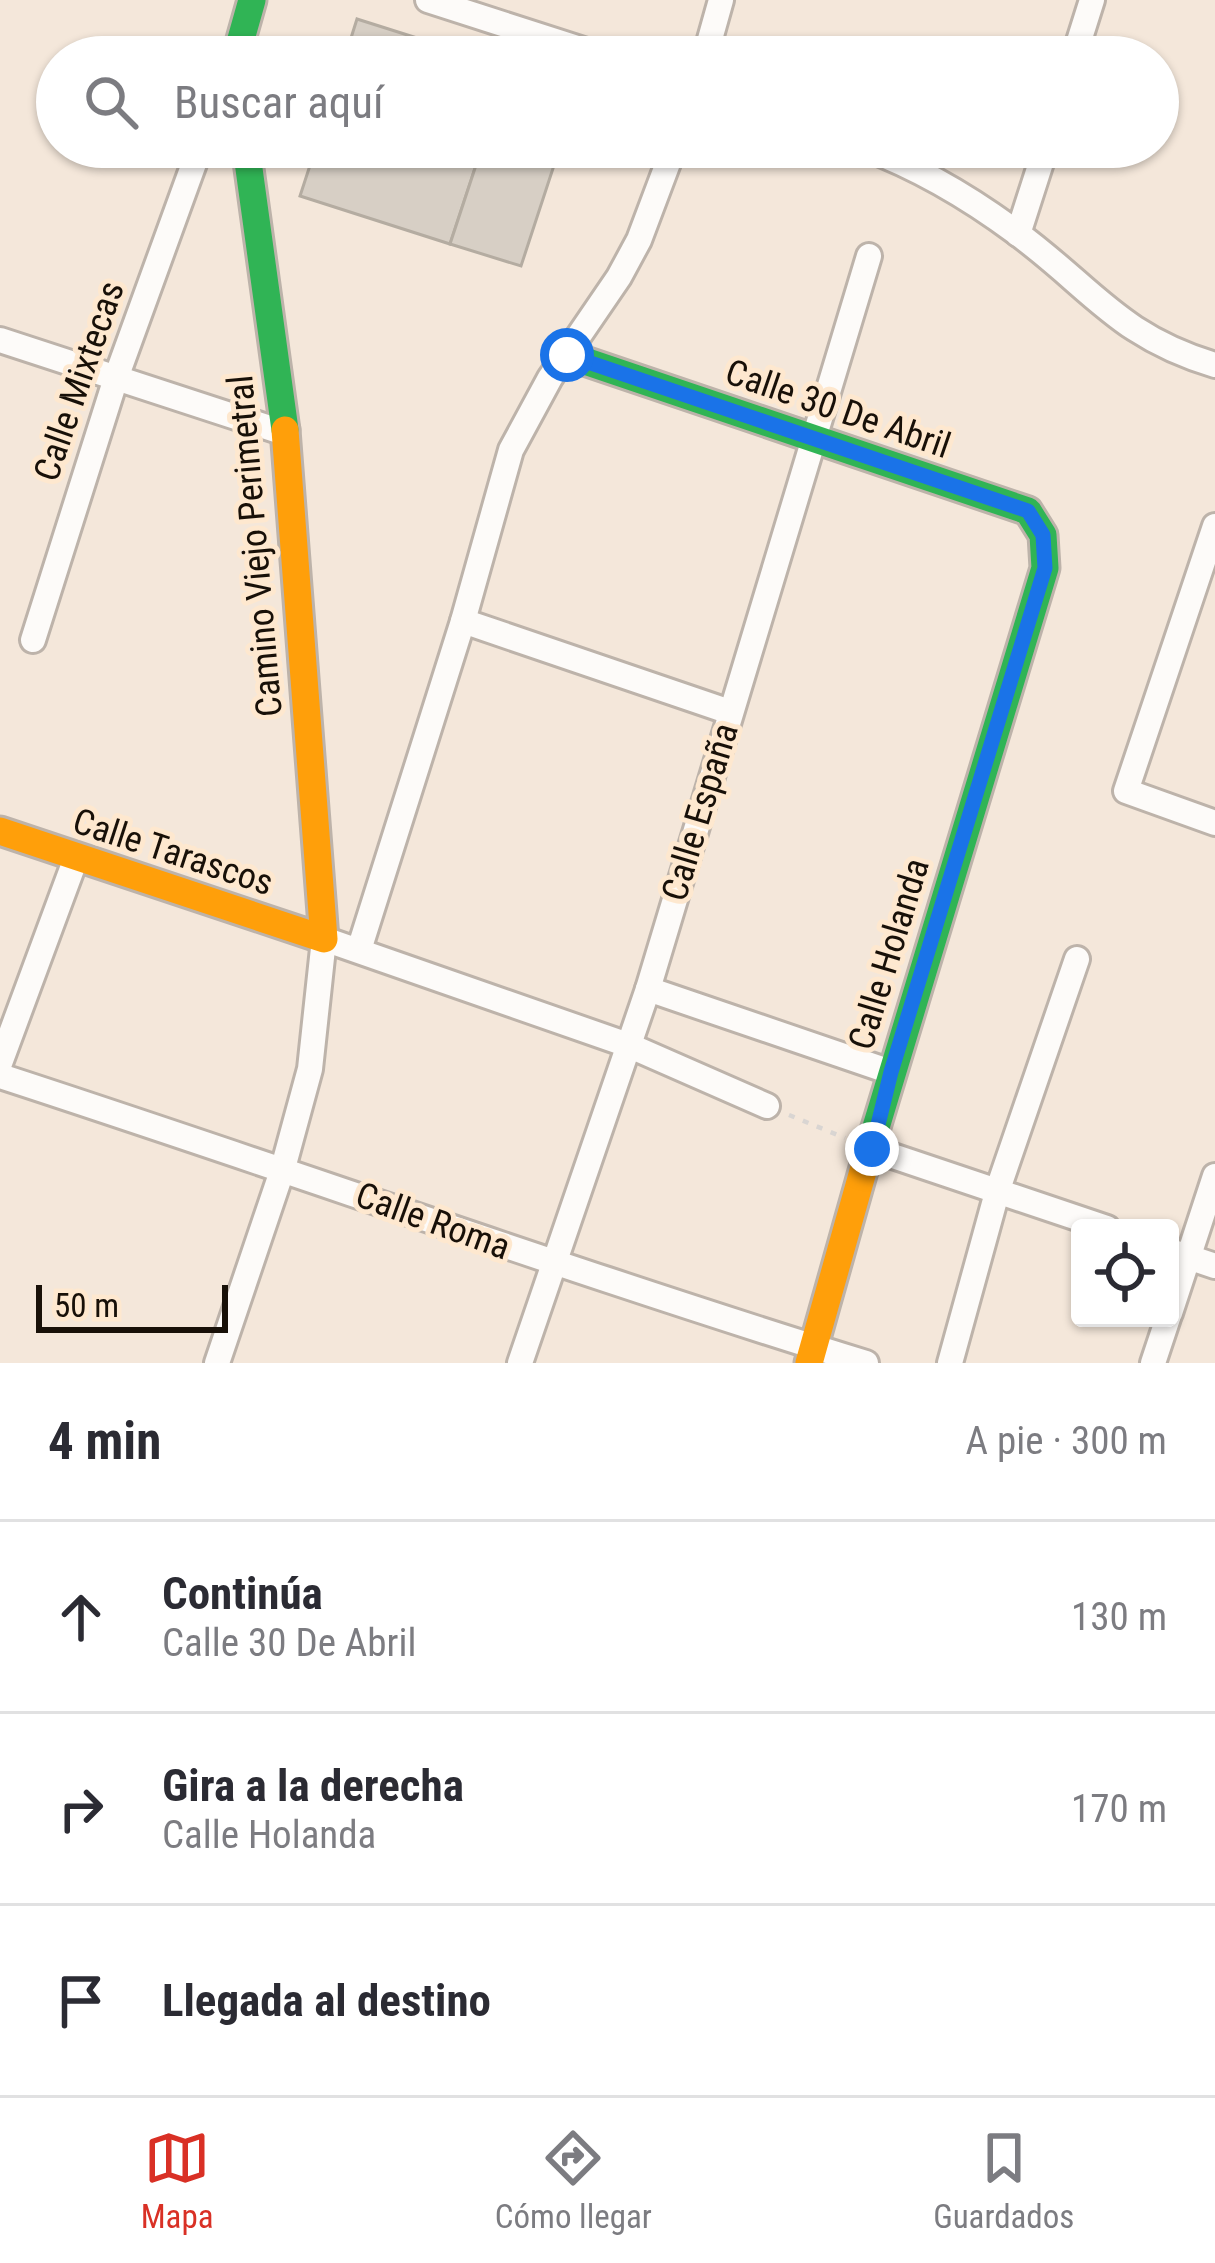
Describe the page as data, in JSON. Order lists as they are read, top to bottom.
{
  "streets": {
    "street": [
      "Calle Mixtecas",
      "Calle 30 De Abril",
      "Camino Viejo Perimetral",
      "Calle España",
      "Calle Tarascos",
      "Calle Holanda",
      "Calle Roma"
    ]
  },
  "crossings": [
    ["Calle 30 De Abril", "Calle España"],
    ["Calle 30 De Abril", "Calle Holanda"],
    ["Camino Viejo Perimetral", "Calle Tarascos"],
    ["Calle España", "Calle Roma"],
    ["Calle Holanda", "Calle Roma"]
  ],
  "scale_bar": "50 m",
  "page": {
    "search": "Buscar aquí",
    "scale": "50 m",
    "heading": ["4 min", "A pie · 300 m"],
    "list": [
      ["Continúa", "Calle 30 De Abril", "130 m"],
      ["Gira a la derecha", "Calle Holanda", "170 m"],
      "Llegada al destino"
    ],
    "nav": ["Mapa", "Cómo llegar", "Guardados"]
  }
}
